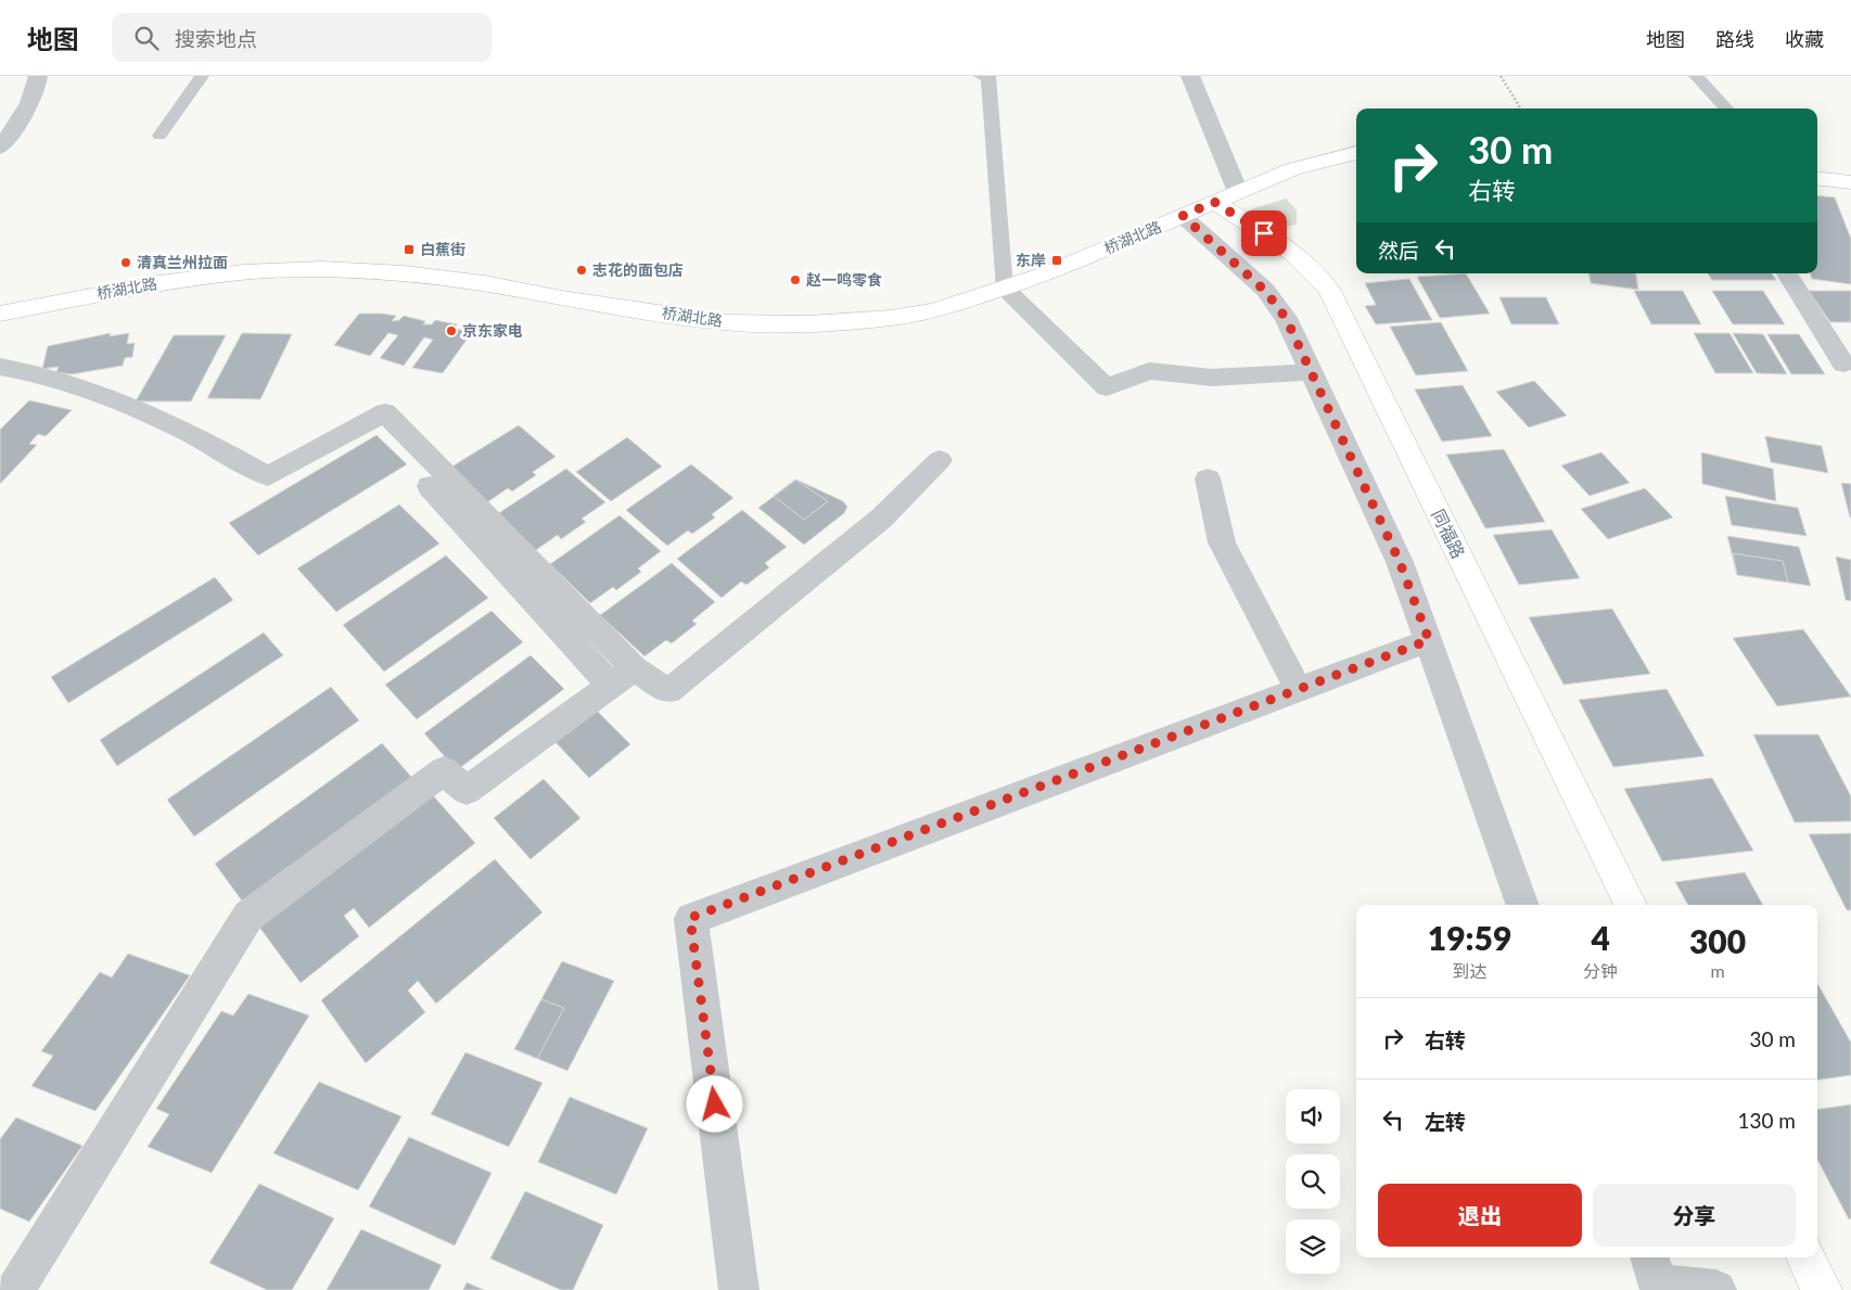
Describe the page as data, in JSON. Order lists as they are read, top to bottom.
{
  "streets": {
    "main road": ["桥湖北路", "同福路"]
  },
  "crossings": [
    ["桥湖北路", "同福路"]
  ],
  "places": {
    "transit": ["白蕉街", "东岸"],
    "other": [
      "清真兰州拉面",
      "志花的面包店",
      "赵一鸣零食",
      "京东家电"
    ]
  },
  "page": {
    "header": "地图",
    "search": "搜索地点",
    "nav": ["地图", "路线", "收藏"],
    "turn": ["30 m", "右转"],
    "then": "然后",
    "eta": [
      "19:59",
      "到达",
      "4",
      "分钟",
      "300",
      "m"
    ],
    "list": [
      {
        "name": "右转",
        "value": "30 m"
      },
      {
        "name": "左转",
        "value": "130 m"
      }
    ],
    "buttons": ["退出", "分享"]
  }
}
